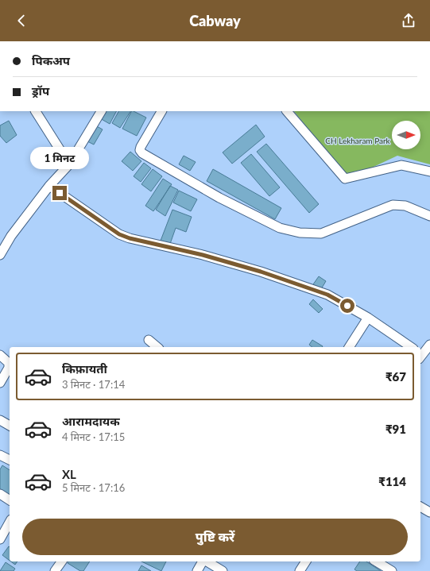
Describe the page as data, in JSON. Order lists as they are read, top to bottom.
{
  "parks": ["CH Lekharam Park"],
  "north": "right",
  "page": {
    "header": "Cabway",
    "banner": ["पिकअप", "ड्रॉप"],
    "bubble": "1 मिनट",
    "list": [
      {
        "name": "किफ़ायती",
        "note": "3 मिनट · 17:14",
        "value": "₹67"
      },
      {
        "name": "आरामदायक",
        "note": "4 मिनट · 17:15",
        "value": "₹91"
      },
      {
        "name": "XL",
        "note": "5 मिनट · 17:16",
        "value": "₹114"
      }
    ],
    "buttons": "पुष्टि करें"
  }
}
